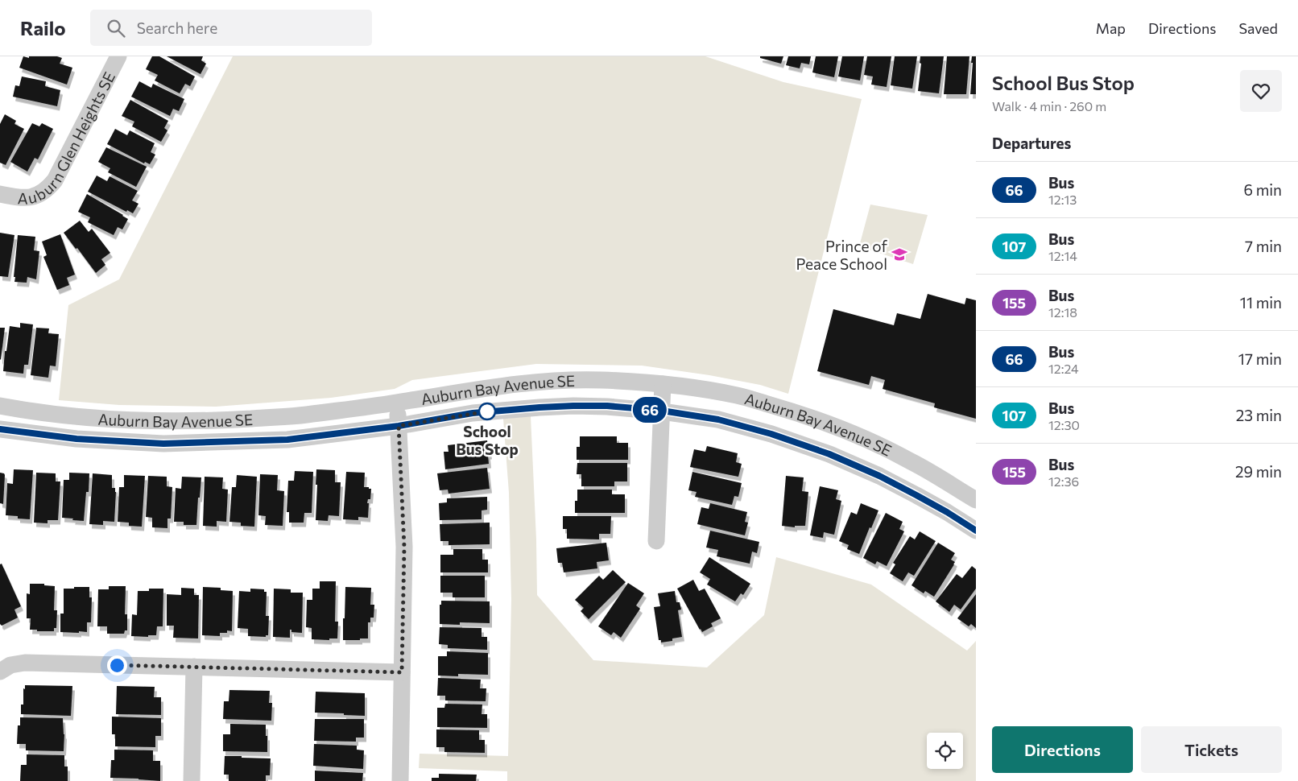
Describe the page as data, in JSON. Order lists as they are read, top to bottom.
{
  "streets": {
    "street": ["Auburn Glen Heights SE", "Auburn Bay Avenue SE"]
  },
  "places": {
    "school or university": ["Prince of Peace School"],
    "other": ["School Bus Stop"]
  },
  "lines": ["bus line 66"],
  "page": {
    "header": "Railo",
    "search": "Search here",
    "nav": ["Map", "Directions", "Saved"],
    "on_map": "66",
    "heading": [
      ["School Bus Stop", "Walk · 4 min · 260 m"],
      "Departures"
    ],
    "list": [
      {
        "mark": "66",
        "name": "Bus",
        "note": "12:13",
        "value": "6 min"
      },
      {
        "mark": "107",
        "name": "Bus",
        "note": "12:14",
        "value": "7 min"
      },
      {
        "mark": "155",
        "name": "Bus",
        "note": "12:18",
        "value": "11 min"
      },
      {
        "mark": "66",
        "name": "Bus",
        "note": "12:24",
        "value": "17 min"
      },
      {
        "mark": "107",
        "name": "Bus",
        "note": "12:30",
        "value": "23 min"
      },
      {
        "mark": "155",
        "name": "Bus",
        "note": "12:36",
        "value": "29 min"
      }
    ],
    "buttons": ["Directions", "Tickets"]
  }
}
